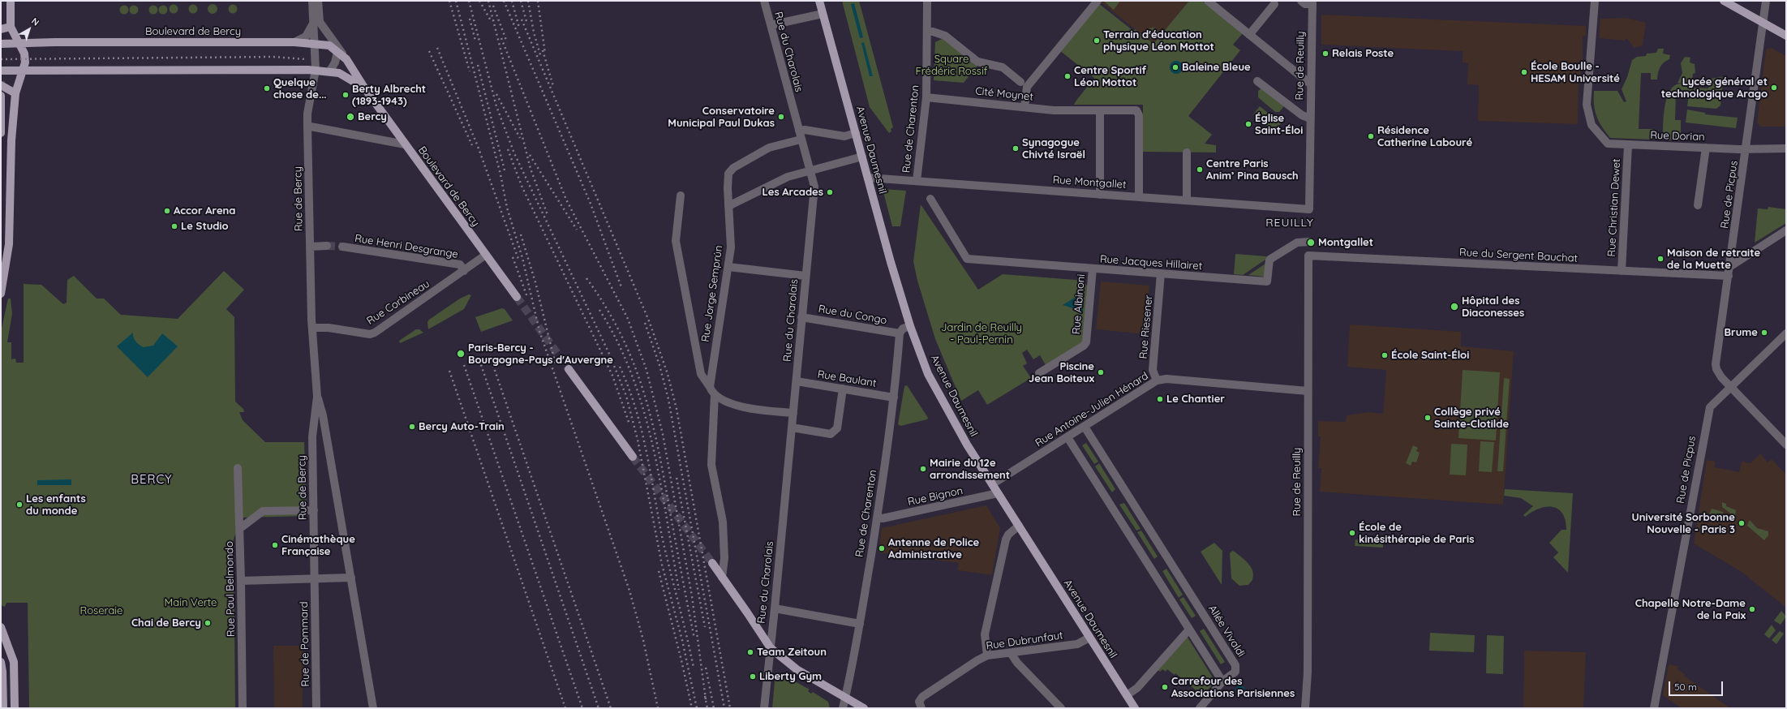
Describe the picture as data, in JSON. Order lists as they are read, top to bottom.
{
  "streets": {
    "main road": ["Boulevard de Bercy", "Avenue Daumesnil"],
    "street": [
      "Rue du Charolais",
      "Rue de Reuilly",
      "Cité Moynet",
      "Rue de Charenton",
      "Rue Dorian",
      "Rue Montgallet",
      "Rue de Picpus",
      "Rue de Bercy",
      "Rue Christian Dewet",
      "Rue Henri Desgrange",
      "Rue du Sergent Bauchat",
      "Rue Jacques Hillairet",
      "Rue Jorge Semprún",
      "Rue Corbineau",
      "Rue Albinoni",
      "Rue du Congo",
      "Rue Riesener",
      "Rue Baulant",
      "Rue Antoine-Julien Hénard",
      "Rue Bignon",
      "Rue Paul Belmondo",
      "Allée Vivaldi",
      "Rue Dubrunfaut",
      "Rue de Pommard"
    ]
  },
  "crossings": [
    ["Boulevard de Bercy", "Rue de Bercy"],
    ["Boulevard de Bercy", "Rue Corbineau"],
    ["Rue du Charolais", "Rue Jorge Semprún"],
    ["Rue du Charolais", "Rue du Congo"],
    ["Rue du Charolais", "Rue Baulant"],
    ["Rue de Reuilly", "Rue Montgallet"],
    ["Rue de Reuilly", "Rue du Sergent Bauchat"],
    ["Rue de Reuilly", "Rue Antoine-Julien Hénard"],
    ["Cité Moynet", "Rue de Charenton"],
    ["Cité Moynet", "Rue Montgallet"],
    ["Rue de Charenton", "Rue Montgallet"],
    ["Rue de Charenton", "Rue du Congo"],
    ["Rue de Charenton", "Rue Baulant"],
    ["Rue de Charenton", "Rue Bignon"],
    ["Rue Dorian", "Rue de Picpus"],
    ["Rue Dorian", "Rue Christian Dewet"],
    ["Avenue Daumesnil", "Rue Montgallet"],
    ["Avenue Daumesnil", "Rue Antoine-Julien Hénard"],
    ["Avenue Daumesnil", "Rue Bignon"],
    ["Avenue Daumesnil", "Rue Dubrunfaut"],
    ["Rue de Picpus", "Rue du Sergent Bauchat"],
    ["Rue de Bercy", "Rue Corbineau"],
    ["Rue de Bercy", "Rue de Pommard"],
    ["Rue Christian Dewet", "Rue du Sergent Bauchat"],
    ["Rue Henri Desgrange", "Rue Corbineau"],
    ["Rue Jacques Hillairet", "Rue Albinoni"],
    ["Rue Jacques Hillairet", "Rue Riesener"],
    ["Rue Riesener", "Rue Antoine-Julien Hénard"],
    ["Rue Antoine-Julien Hénard", "Allée Vivaldi"]
  ],
  "districts": ["REUILLY", "BERCY"],
  "parks": [
    "Square Frédéric Rossif",
    "Jardin de Reuilly - Paul-Pernin",
    "Main Verte",
    "Roseraie"
  ],
  "places": [
    "Terrain d'éducation physique Léon Mottot",
    "Relais Poste",
    "Baleine Bleue",
    "École Boulle - HESAM Université",
    "Centre Sportif Léon Mottot",
    "Lycée général et technologique Arago",
    "Quelque chose de...",
    "Berty Albrecht (1893-1943)",
    "Bercy",
    "Conservatoire Municipal Paul Dukas",
    "Église Saint-Éloi",
    "Résidence Catherine Labouré",
    "Synagogue Chivté Israël",
    "Centre Paris Anim’ Pina Bausch",
    "Les Arcades",
    "Accor Arena",
    "Le Studio",
    "Montgallet",
    "Maison de retraite de la Muette",
    "Hôpital des Diaconesses",
    "Brume",
    "Paris-Bercy - Bourgogne-Pays d'Auvergne",
    "École Saint-Éloi",
    "Piscine Jean Boiteux",
    "Le Chantier",
    "Collège privé Sainte-Clotilde",
    "Bercy Auto-Train",
    "Mairie du 12e arrondissement",
    "Les enfants du monde",
    "Université Sorbonne Nouvelle - Paris 3",
    "École de kinésithérapie de Paris",
    "Cinémathèque Française",
    "Antenne de Police Administrative",
    "Chapelle Notre-Dame de la Paix",
    "Chai de Bercy",
    "Team Zeitoun",
    "Liberty Gym",
    "Carrefour des Associations Parisiennes"
  ],
  "scale_bar": "50 m",
  "north": "top right"
}
